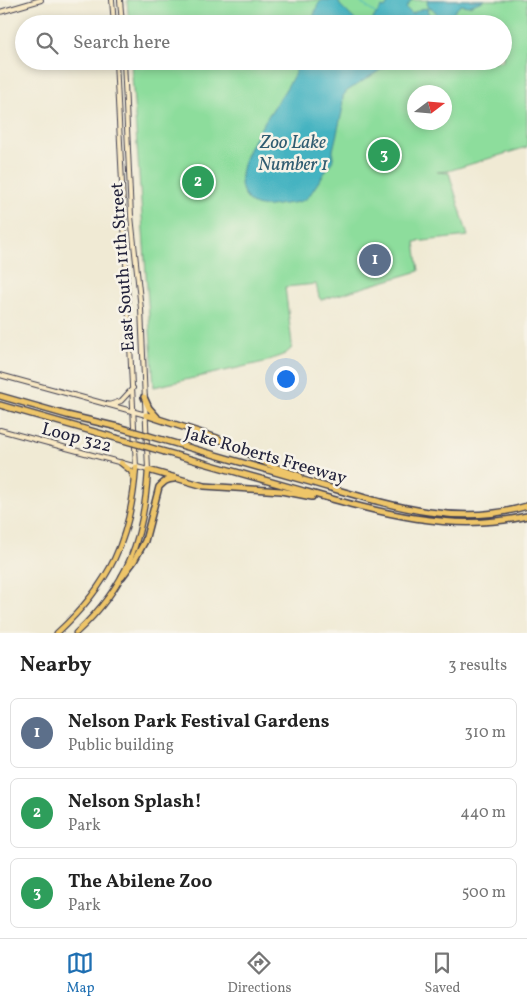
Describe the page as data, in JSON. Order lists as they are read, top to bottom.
{
  "streets": {
    "highway": ["Jake Roberts Freeway"],
    "main road": ["East South 11th Street", "Loop 322"]
  },
  "crossings": [
    ["East South 11th Street", "Loop 322"]
  ],
  "water": ["Zoo Lake Number 1"],
  "north": "right",
  "page": {
    "search": "Search here",
    "pins": ["3", "2", "1"],
    "heading": ["Nearby", "3 results"],
    "list": [
      {
        "mark": "1",
        "name": "Nelson Park Festival Gardens",
        "note": "Public building",
        "value": "310 m"
      },
      {
        "mark": "2",
        "name": "Nelson Splash!",
        "note": "Park",
        "value": "440 m"
      },
      {
        "mark": "3",
        "name": "The Abilene Zoo",
        "note": "Park",
        "value": "500 m"
      }
    ],
    "nav": ["Map", "Directions", "Saved"]
  }
}
